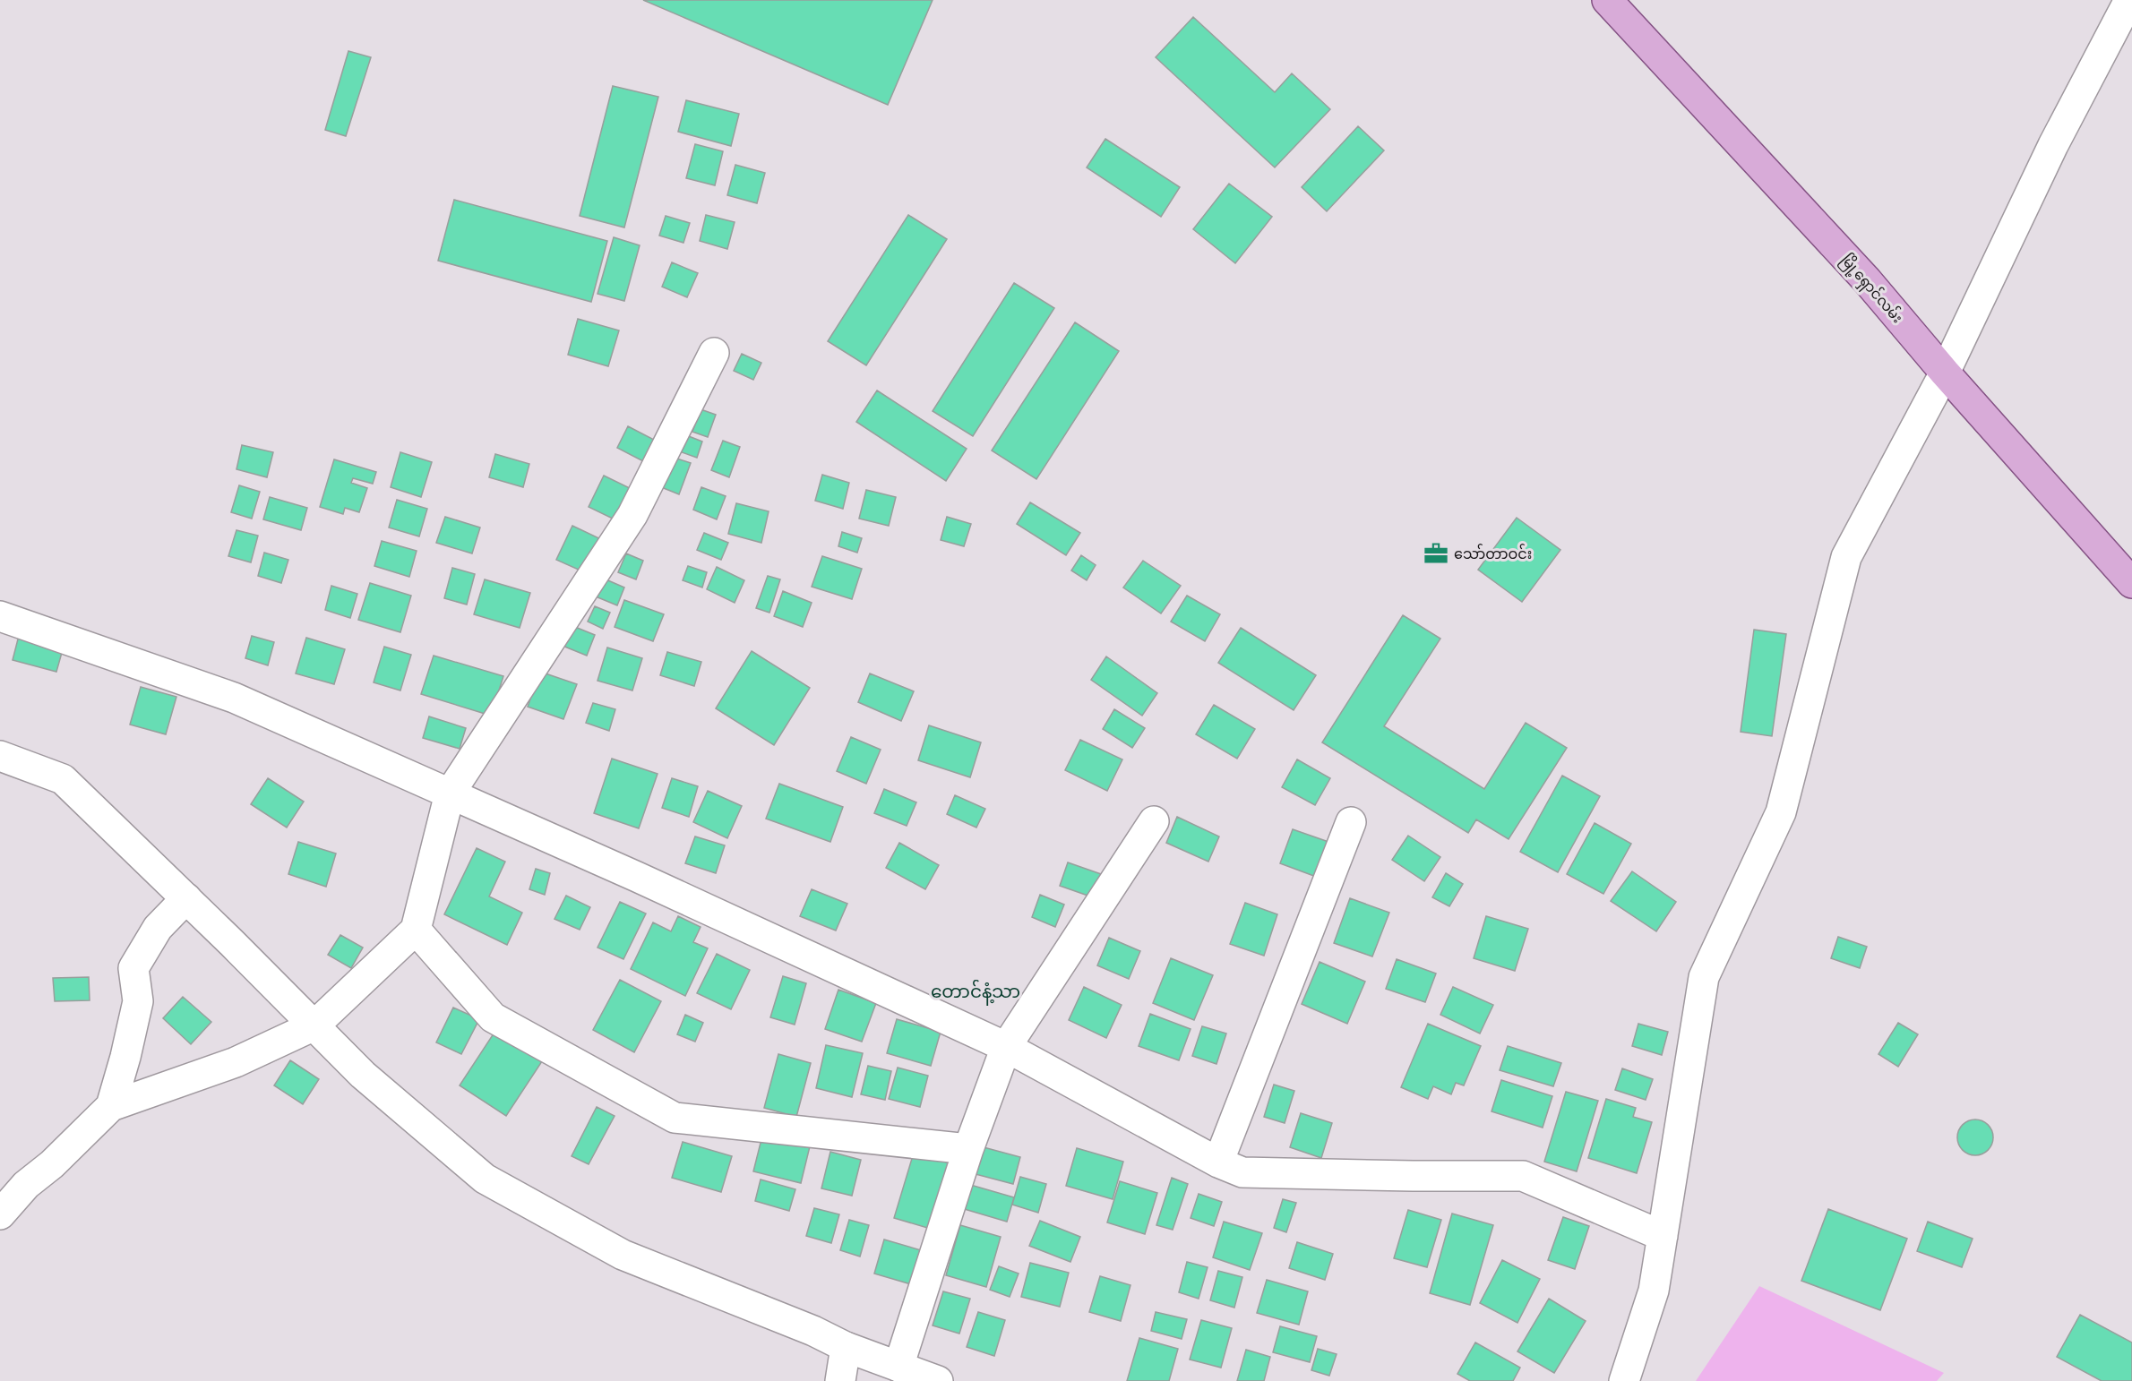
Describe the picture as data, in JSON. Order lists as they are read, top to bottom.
{
  "streets": {
    "main road": ["မြို့ရှောင်လမ်း"]
  },
  "districts": ["တောင်နံ့သာ"],
  "places": {
    "office": ["သော်တာဝင်း"]
  }
}
